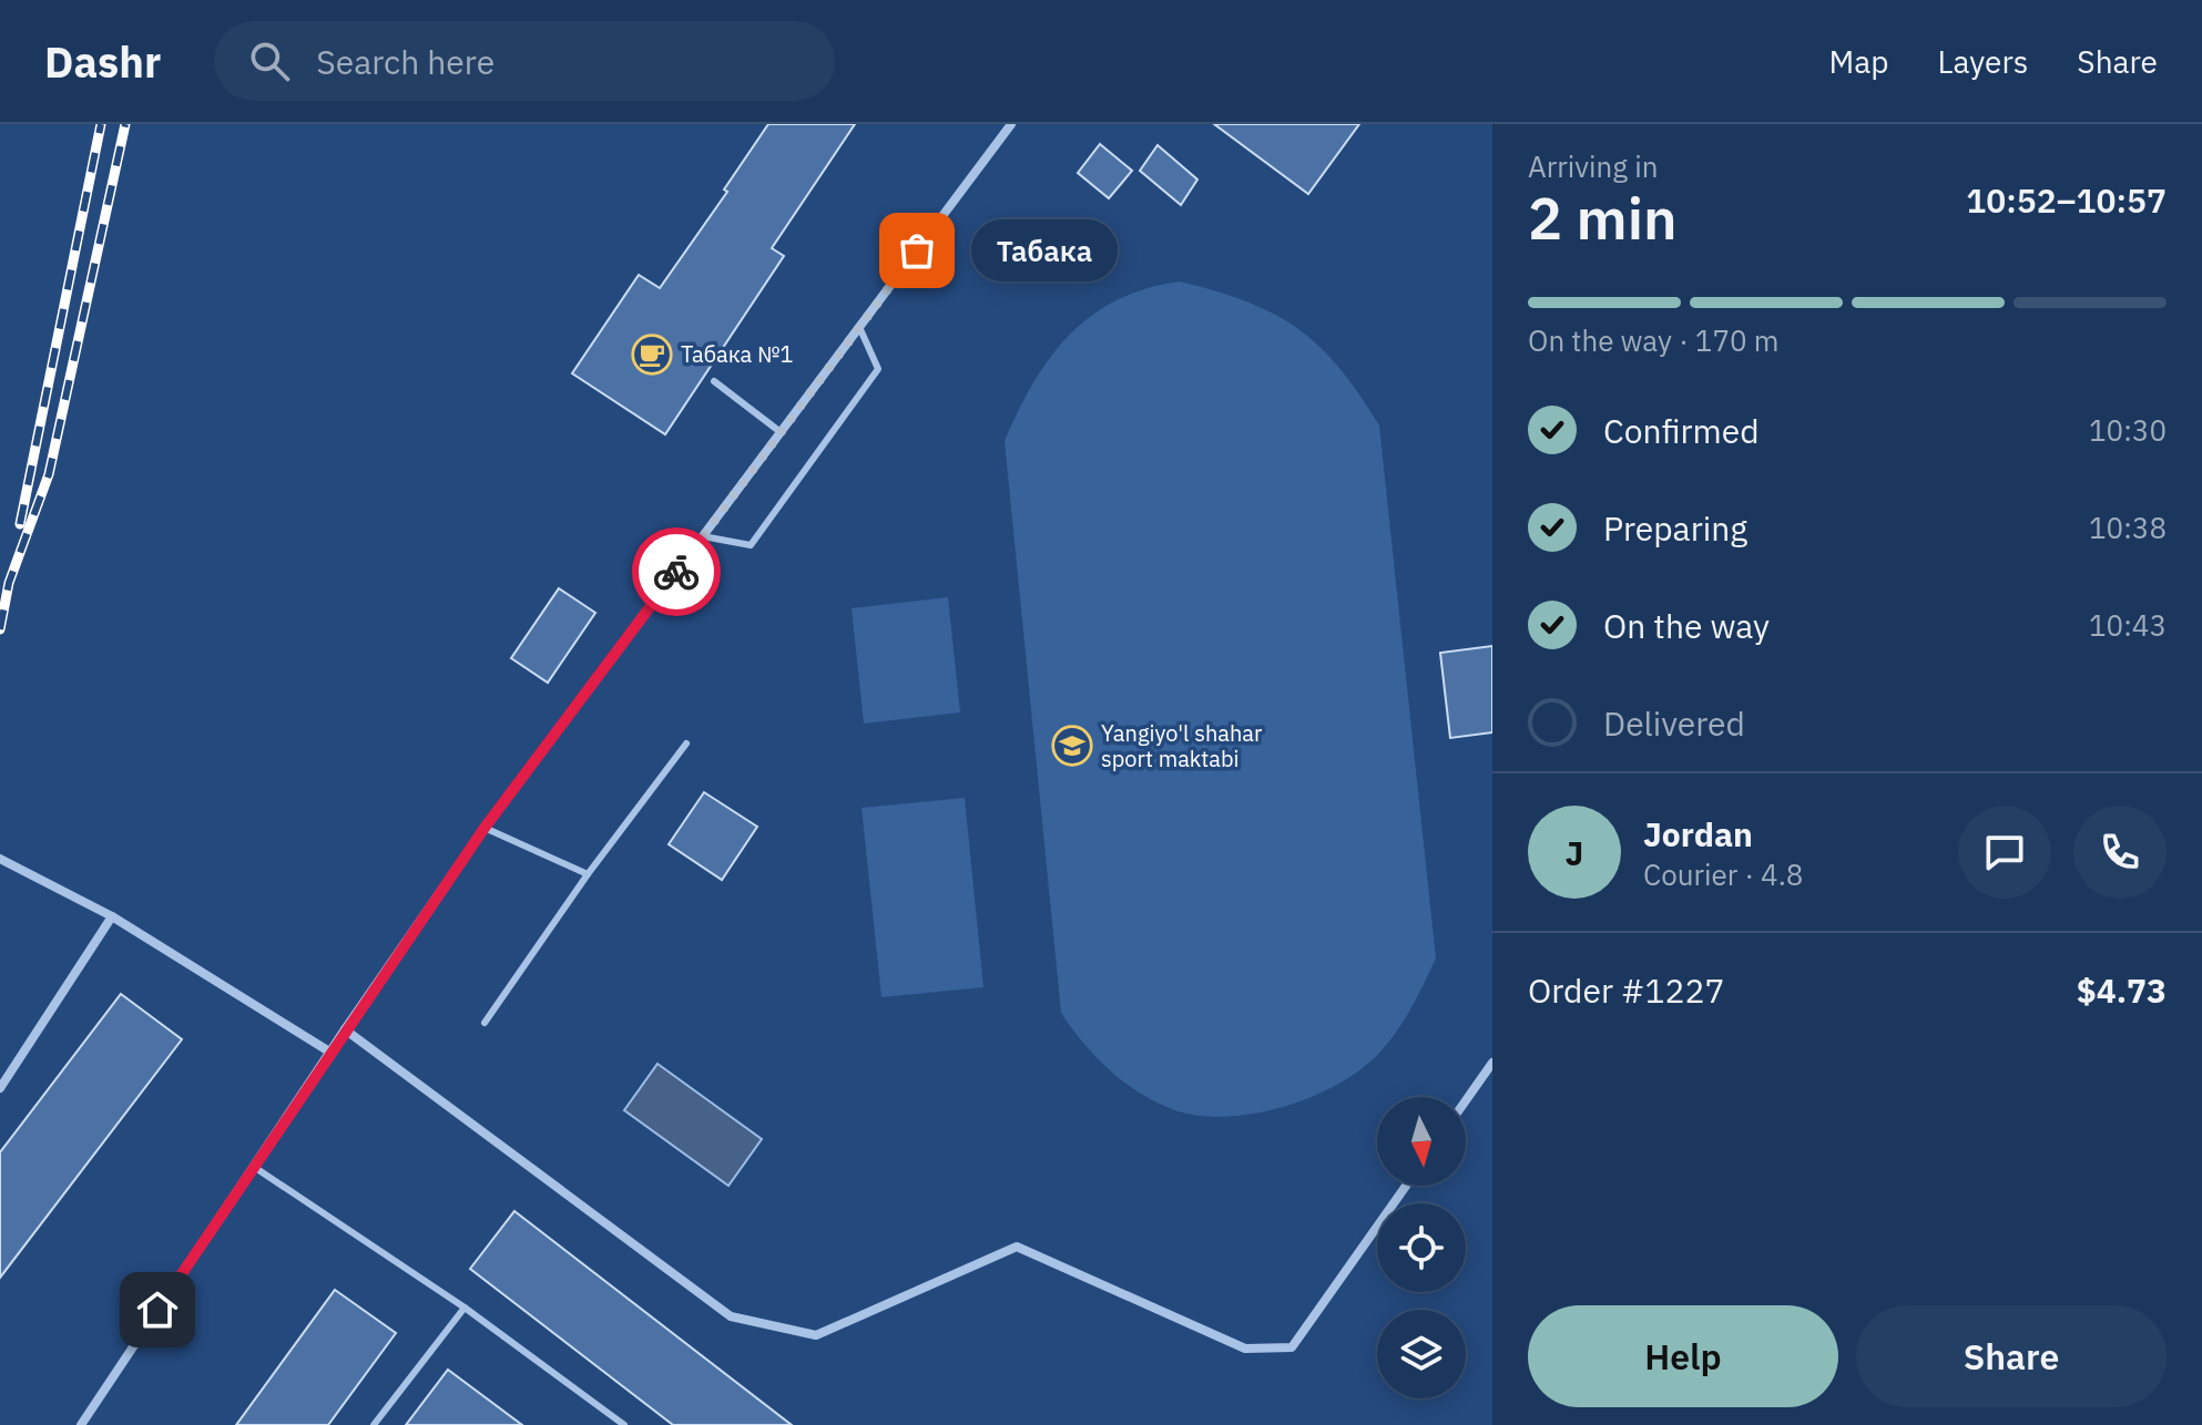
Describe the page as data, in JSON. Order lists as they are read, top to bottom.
{
  "places": {
    "other": ["Табака"],
    "cafe": ["Табака №1"],
    "school or university": ["Yangiyo'l shahar sport maktabi"]
  },
  "north": "bottom",
  "page": {
    "header": "Dashr",
    "search": "Search here",
    "nav": ["Map", "Layers", "Share"],
    "heading": ["2 min", "Arriving in", "10:52–10:57"],
    "panel": [
      "Jordan",
      "Courier · 4.8",
      "Order #1227",
      "$4.73"
    ],
    "bubble": "Табака",
    "bar": "On the way · 170 m",
    "list": [
      ["Confirmed", "10:30"],
      ["Preparing", "10:38"],
      ["On the way", "10:43"],
      "Delivered"
    ],
    "round": "J",
    "buttons": ["Help", "Share"]
  }
}
